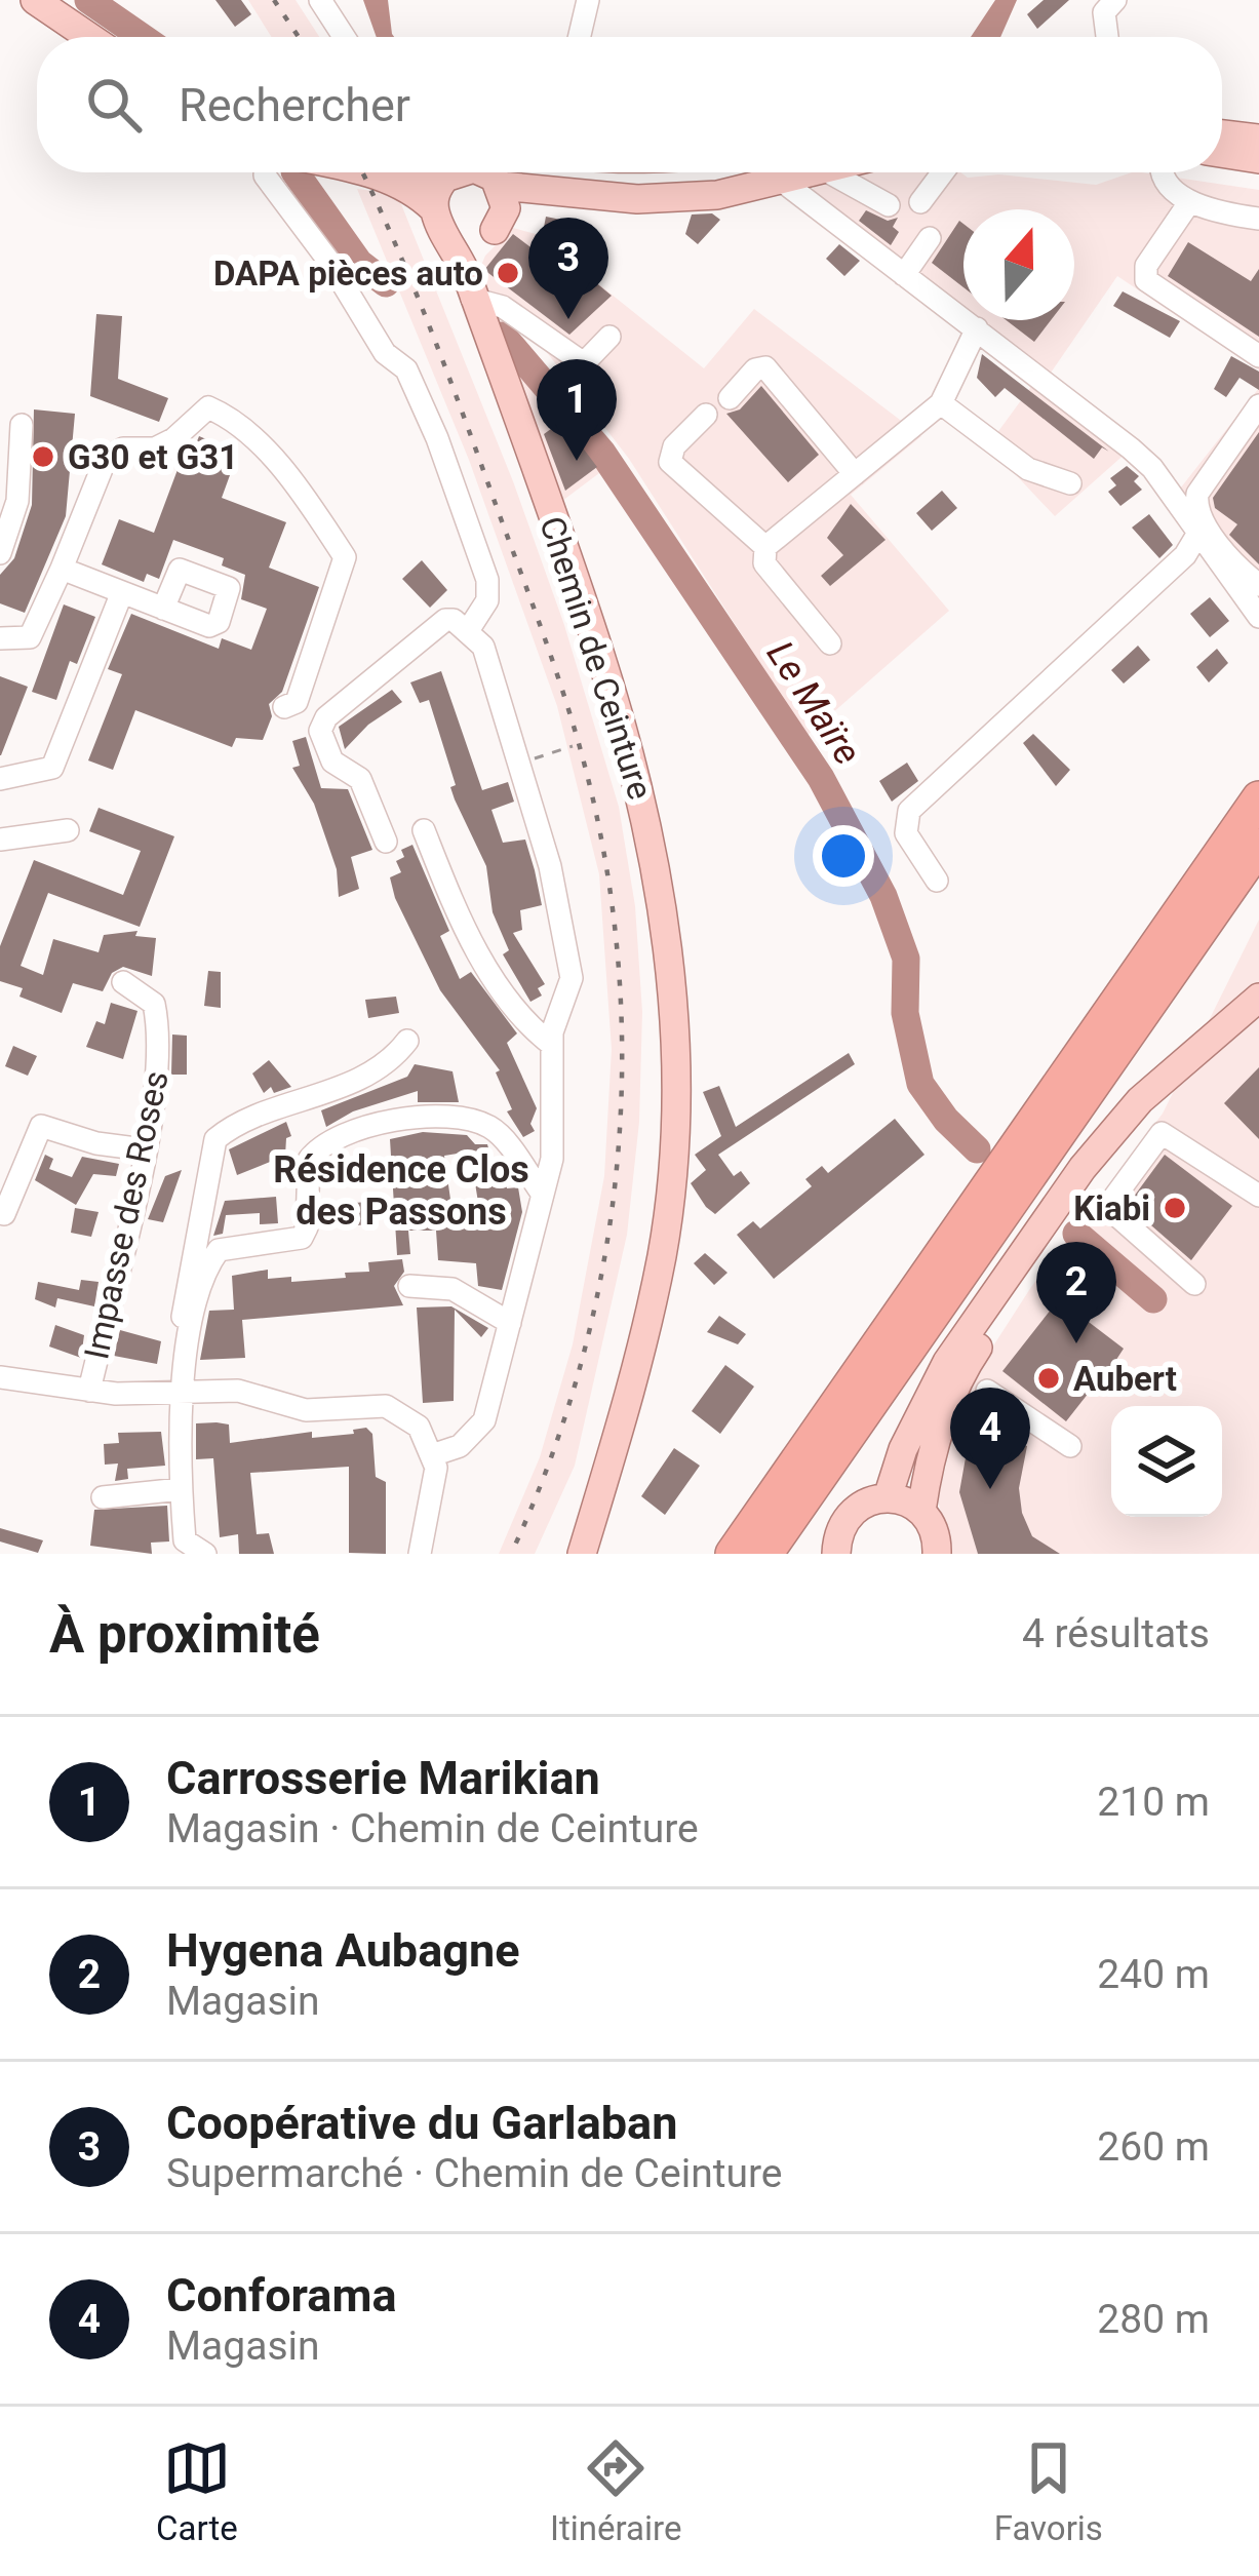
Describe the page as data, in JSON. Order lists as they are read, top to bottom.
{
  "streets": {
    "main road": ["Chemin de Ceinture"],
    "street": ["Impasse des Roses"]
  },
  "districts": ["Résidence Clos des Passons"],
  "water": ["Le Maïre"],
  "places": [
    "DAPA pièces auto",
    "G30 et G31",
    "Kiabi",
    "Aubert"
  ],
  "north": "top",
  "page": {
    "search": "Rechercher",
    "pins": [
      "3",
      "1",
      "2",
      "4"
    ],
    "heading": ["À proximité", "4 résultats"],
    "list": [
      {
        "mark": "1",
        "name": "Carrosserie Marikian",
        "note": "Magasin · Chemin de Ceinture",
        "value": "210 m"
      },
      {
        "mark": "2",
        "name": "Hygena Aubagne",
        "note": "Magasin",
        "value": "240 m"
      },
      {
        "mark": "3",
        "name": "Coopérative du Garlaban",
        "note": "Supermarché · Chemin de Ceinture",
        "value": "260 m"
      },
      {
        "mark": "4",
        "name": "Conforama",
        "note": "Magasin",
        "value": "280 m"
      }
    ],
    "nav": ["Carte", "Itinéraire", "Favoris"]
  }
}
